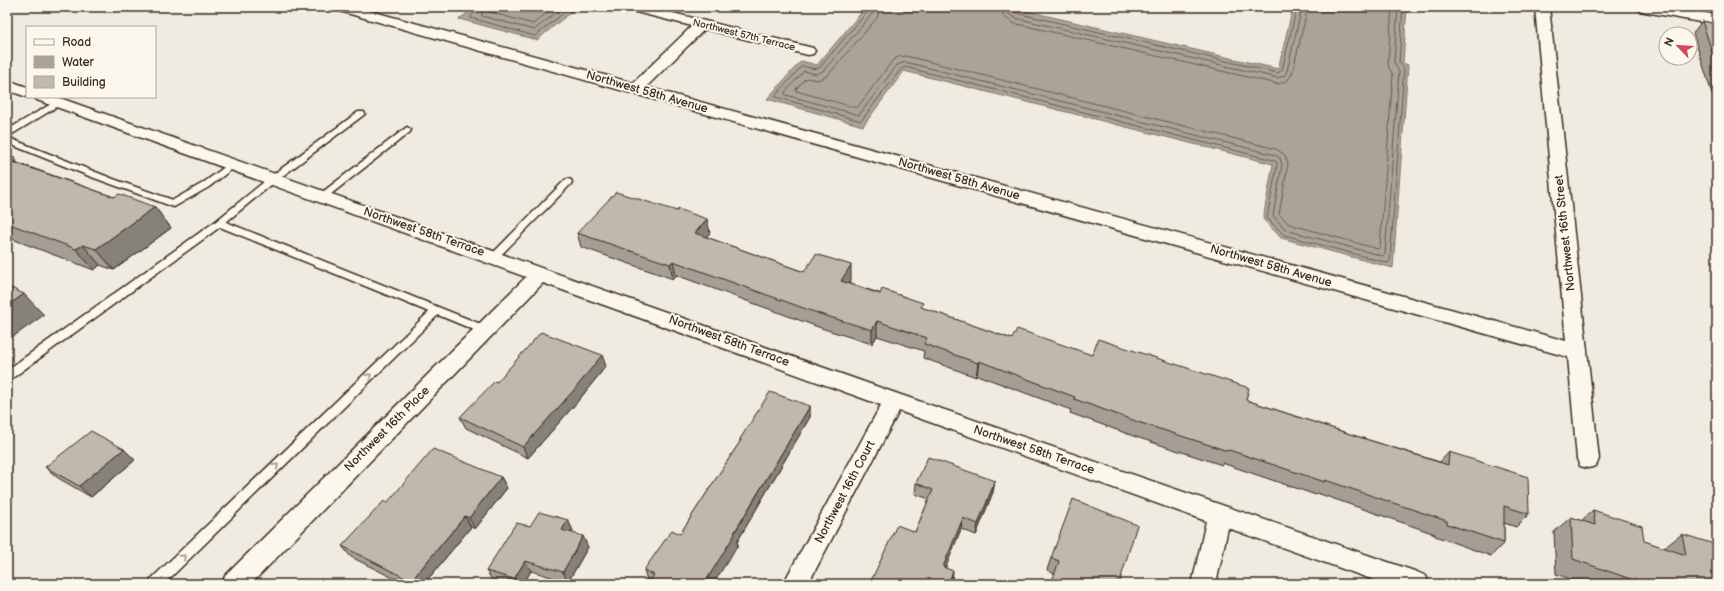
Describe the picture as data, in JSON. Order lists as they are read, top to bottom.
{
  "streets": {
    "street": [
      "Northwest 57th Terrace",
      "Northwest 58th Avenue",
      "Northwest 58th Terrace",
      "Northwest 16th Street",
      "Northwest 16th Place",
      "Northwest 16th Court"
    ]
  },
  "crossings": [
    ["Northwest 58th Avenue", "Northwest 16th Street"],
    ["Northwest 58th Terrace", "Northwest 16th Place"],
    ["Northwest 58th Terrace", "Northwest 16th Court"]
  ],
  "legend": ["Road", "Water", "Building"],
  "north": "top left"
}
